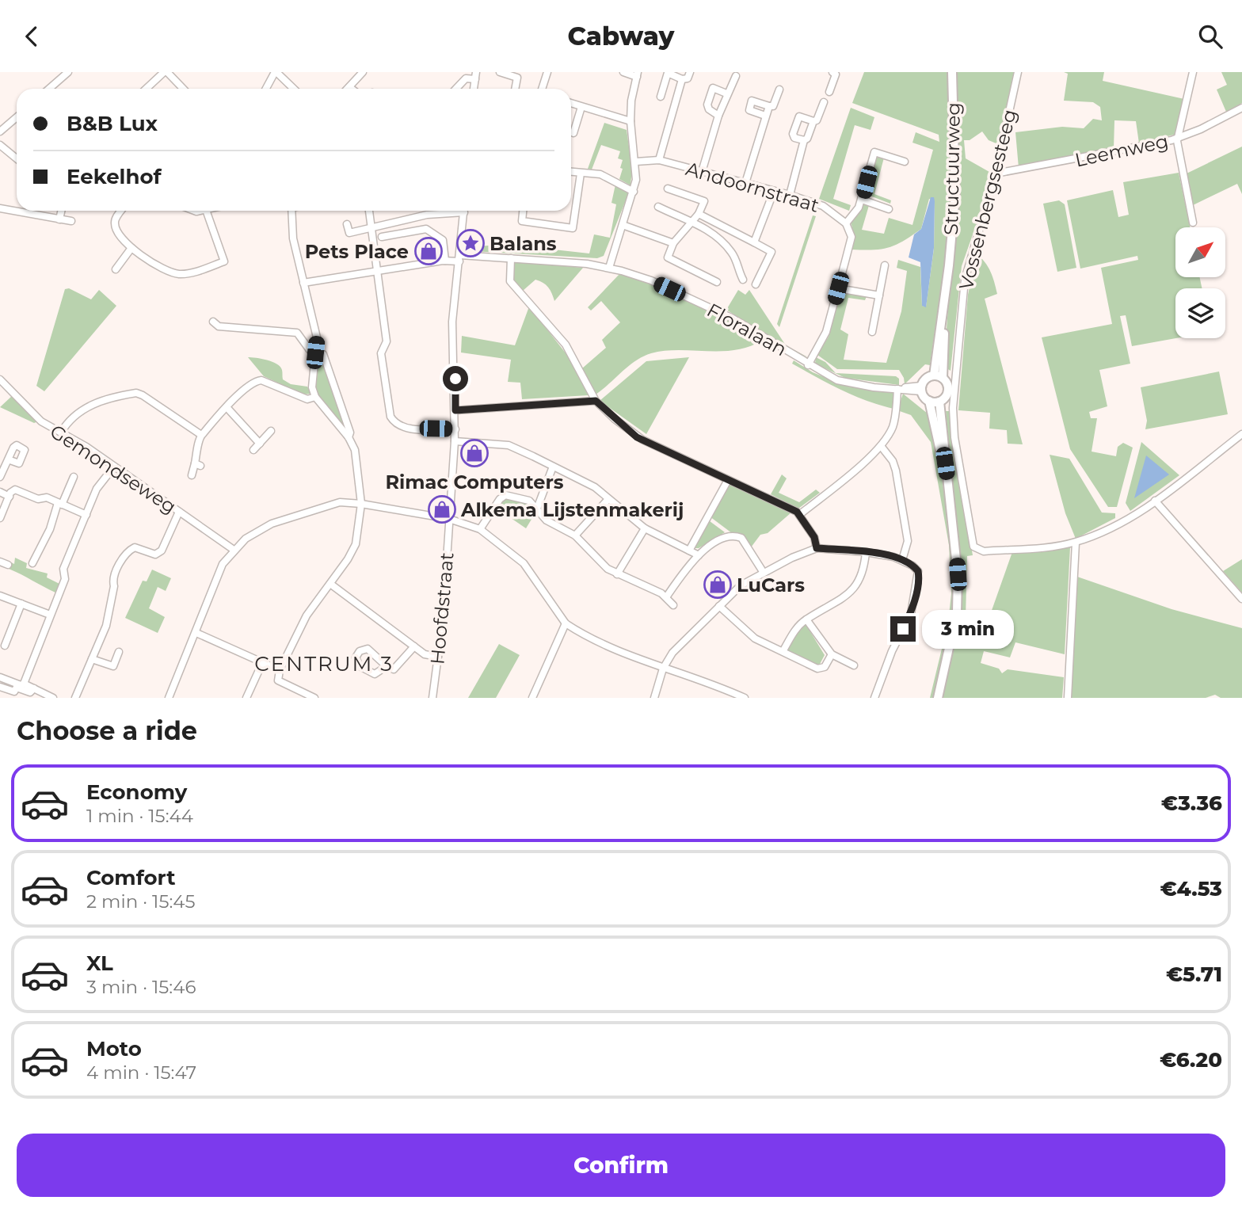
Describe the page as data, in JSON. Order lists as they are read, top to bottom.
{
  "streets": {
    "main road": ["Structuurweg"],
    "street": [
      "Leemweg",
      "Andoornstraat",
      "Vossenbergsesteeg",
      "Floralaan",
      "Gemondseweg",
      "Hoofdstraat"
    ]
  },
  "crossings": [
    ["Leemweg", "Vossenbergsesteeg"],
    ["Structuurweg", "Floralaan"],
    ["Floralaan", "Hoofdstraat"]
  ],
  "districts": ["CENTRUM 3"],
  "places": {
    "place": ["Balans"],
    "shop": [
      "Pets Place",
      "Rimac Computers",
      "Alkema Lijstenmakerij",
      "LuCars"
    ]
  },
  "north": "top right",
  "page": {
    "header": "Cabway",
    "banner": ["B&B Lux", "Eekelhof"],
    "bubble": "3 min",
    "heading": "Choose a ride",
    "list": [
      {
        "name": "Economy",
        "note": "1 min · 15:44",
        "value": "€3.36"
      },
      {
        "name": "Comfort",
        "note": "2 min · 15:45",
        "value": "€4.53"
      },
      {
        "name": "XL",
        "note": "3 min · 15:46",
        "value": "€5.71"
      },
      {
        "name": "Moto",
        "note": "4 min · 15:47",
        "value": "€6.20"
      }
    ],
    "buttons": "Confirm"
  }
}
